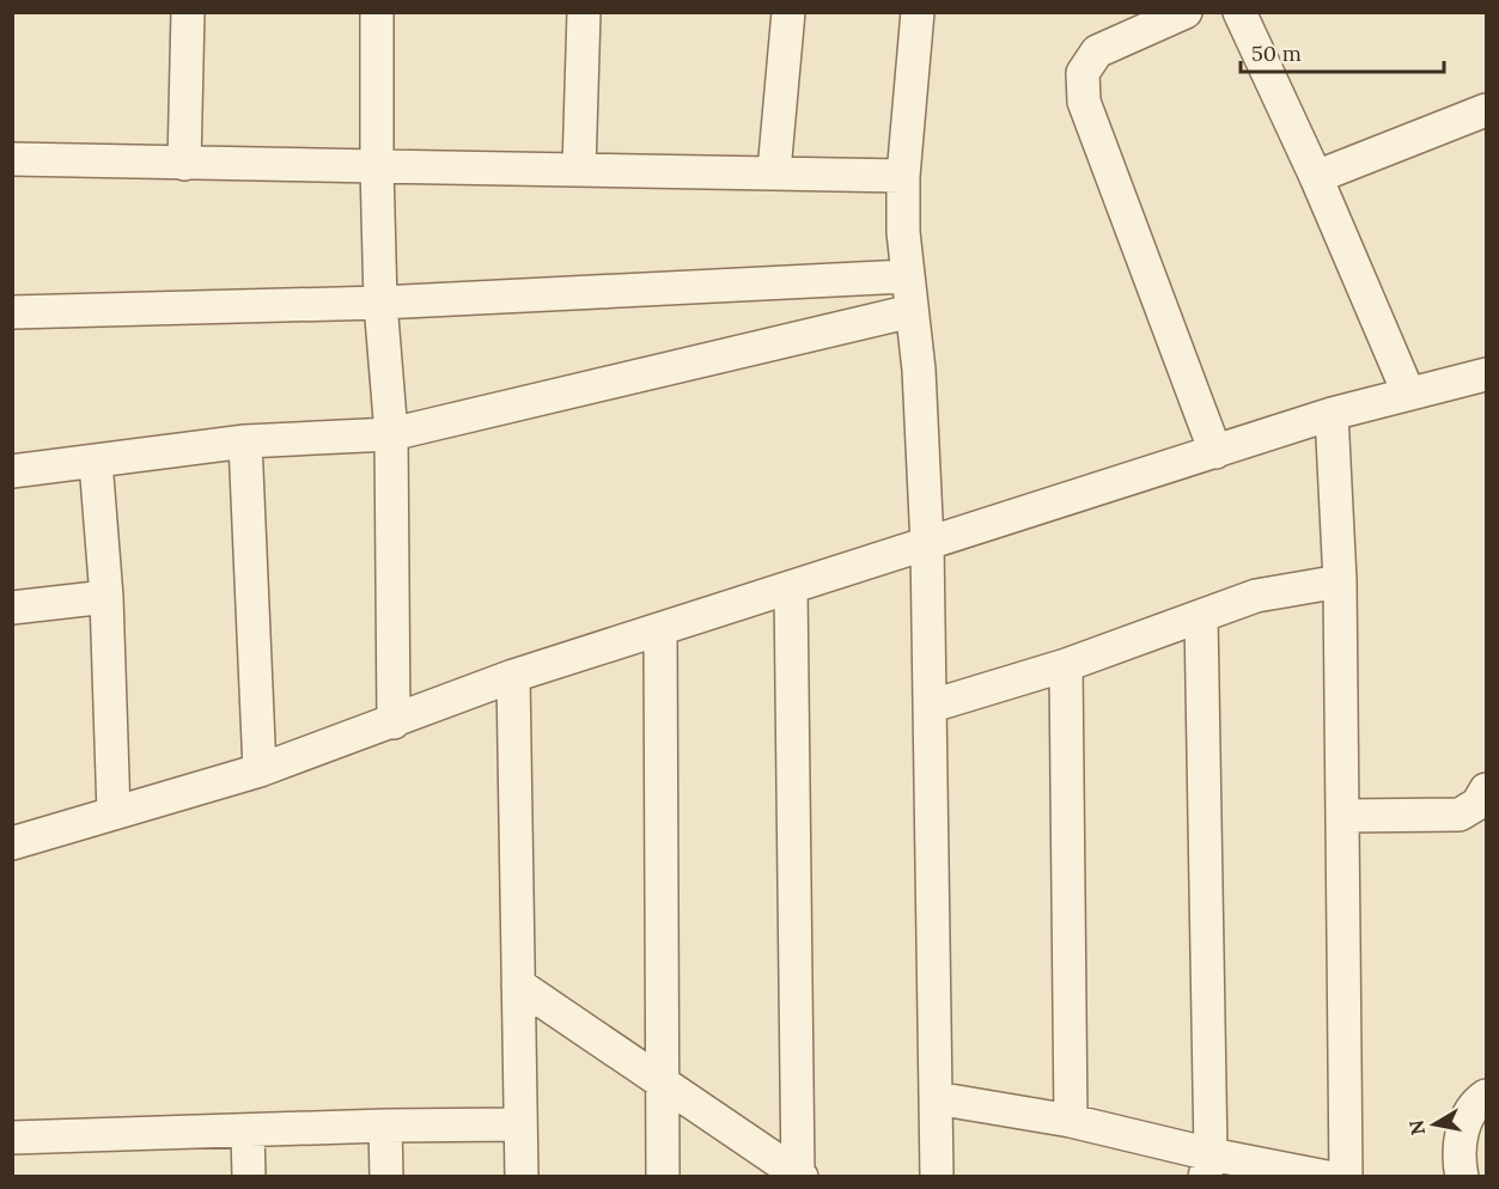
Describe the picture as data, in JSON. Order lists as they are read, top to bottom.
{
  "scale_bar": "50 m",
  "north": "left"
}
